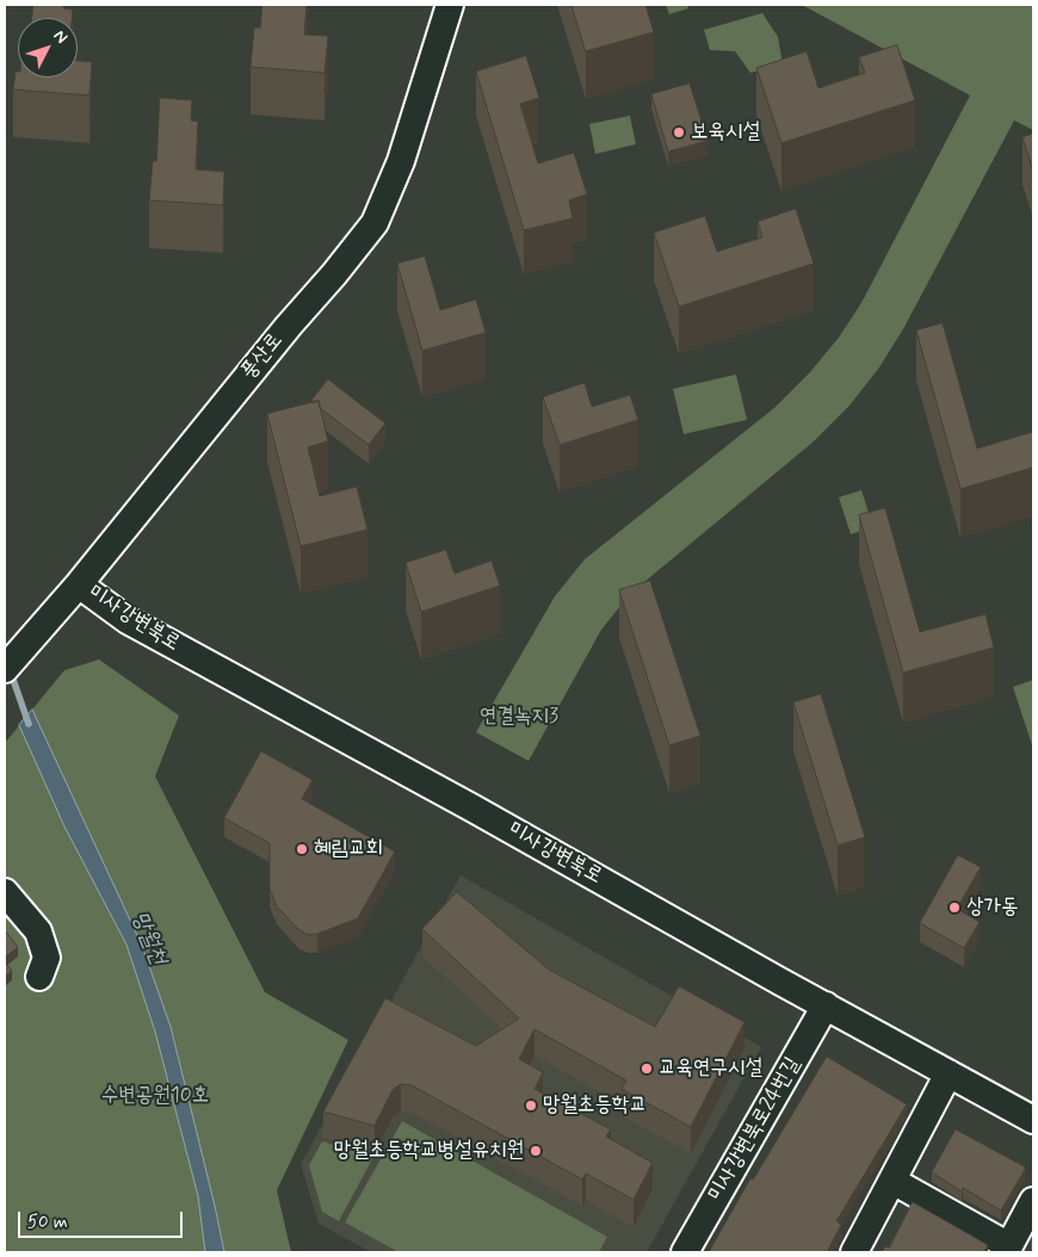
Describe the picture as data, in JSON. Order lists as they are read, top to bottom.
{
  "streets": {
    "street": ["풍산로", "미사강변북로", "미사강변북로24번길"]
  },
  "crossings": [
    ["풍산로", "미사강변북로"],
    ["미사강변북로", "미사강변북로24번길"]
  ],
  "water": ["망월천"],
  "parks": ["연결녹지3", "수변공원10호"],
  "places": [
    "보육시설",
    "혜림교회",
    "상가동",
    "교육연구시설",
    "망월초등학교",
    "망월초등학교병설유치원"
  ],
  "scale_bar": "50 m",
  "north": "top right"
}
